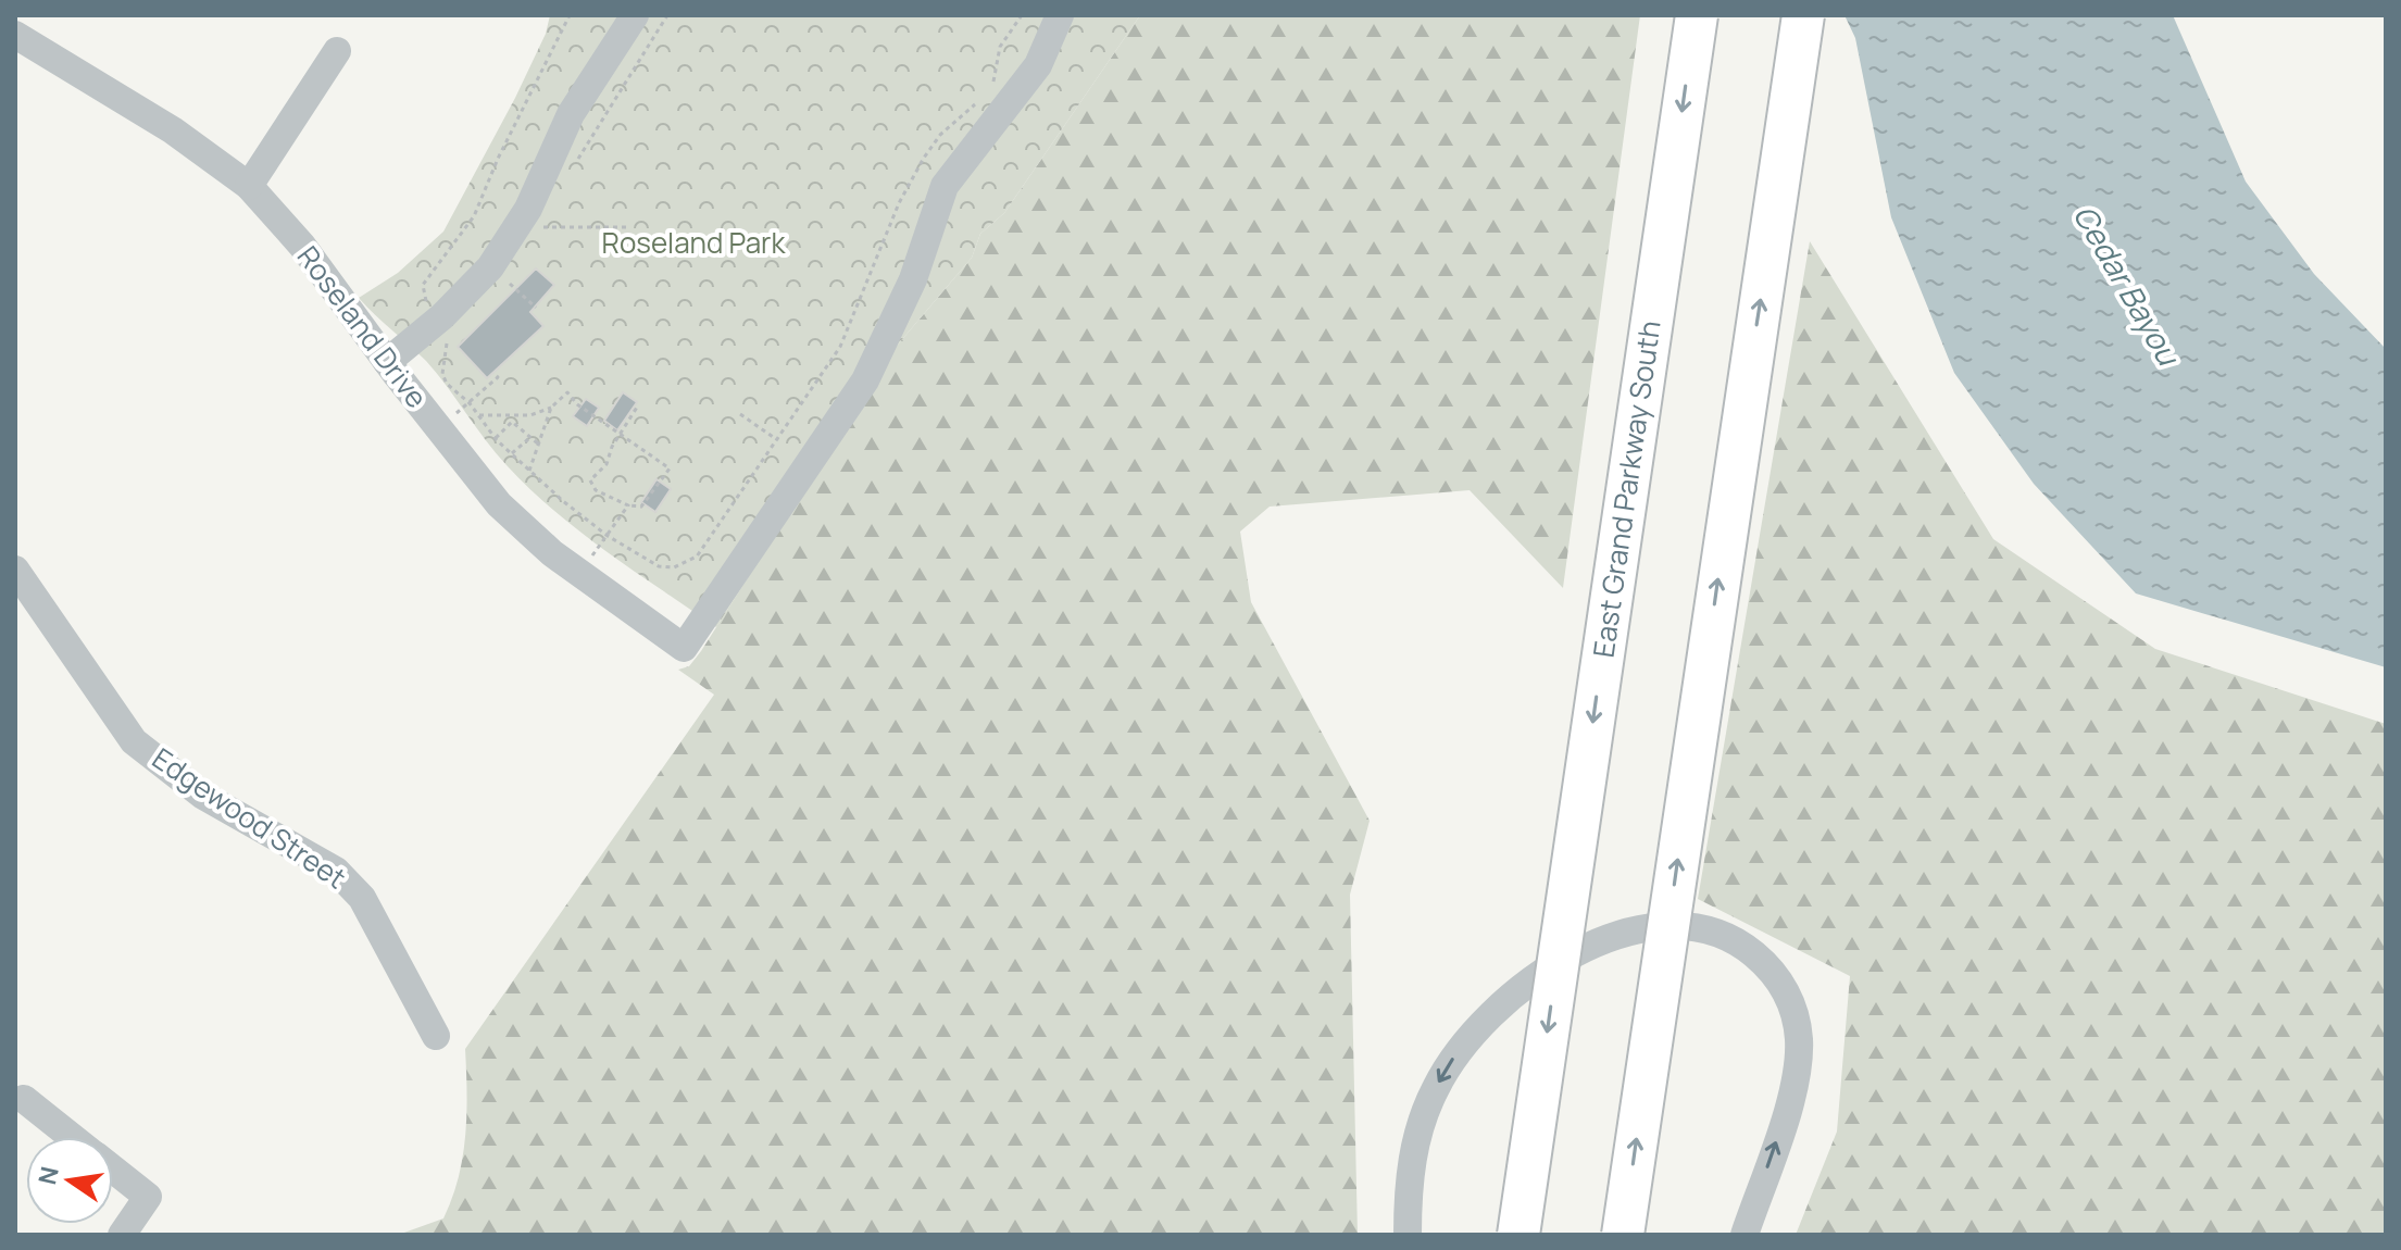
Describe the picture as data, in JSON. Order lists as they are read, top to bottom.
{
  "streets": {
    "highway": ["East Grand Parkway South"],
    "street": ["Roseland Drive", "Edgewood Street"]
  },
  "water": ["Cedar Bayou"],
  "parks": ["Roseland Park"],
  "north": "left"
}
